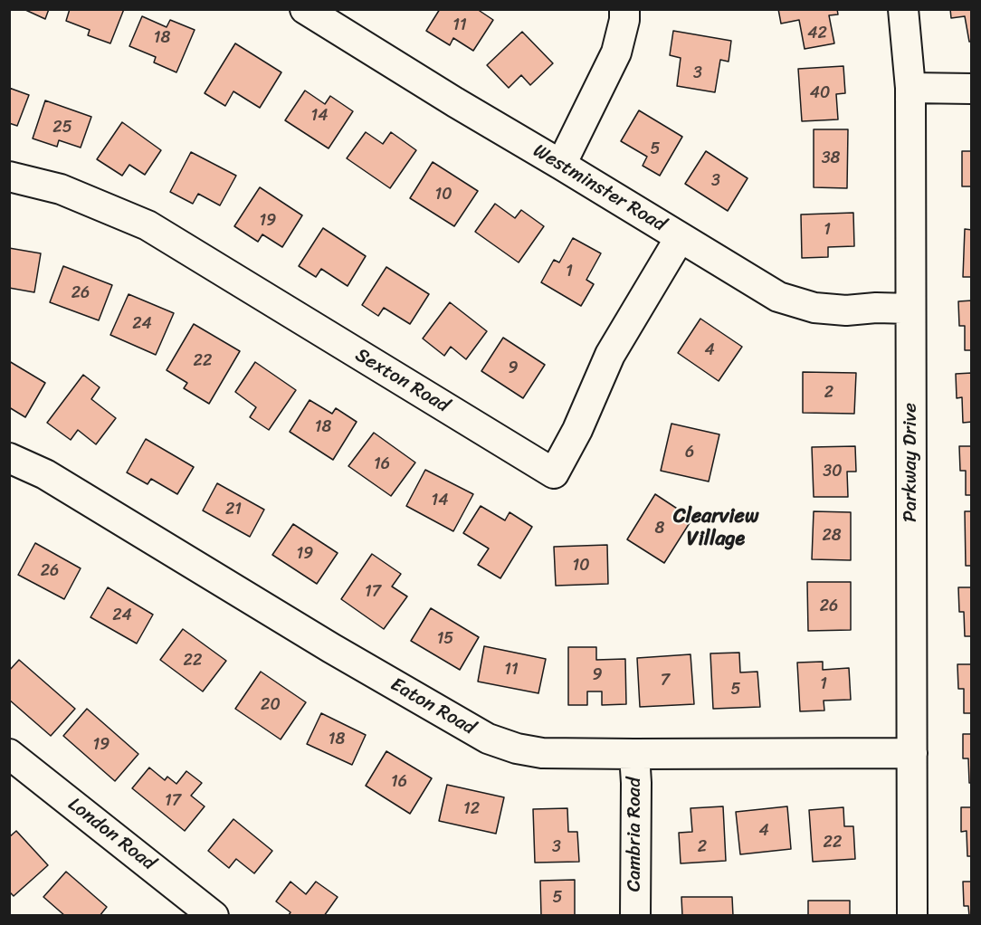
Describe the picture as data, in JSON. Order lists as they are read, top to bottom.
{
  "streets": {
    "street": [
      "Westminster Road",
      "Sexton Road",
      "Parkway Drive",
      "Eaton Road",
      "London Road",
      "Cambria Road"
    ]
  },
  "crossings": [
    ["Westminster Road", "Sexton Road"],
    ["Westminster Road", "Parkway Drive"],
    ["Parkway Drive", "Eaton Road"],
    ["Eaton Road", "Cambria Road"]
  ],
  "districts": ["Clearview Village"],
  "house_numbers": [
    "11",
    "42",
    "18",
    "3",
    "40",
    "14",
    "25",
    "5",
    "38",
    "3",
    "10",
    "19",
    "1",
    "1",
    "26",
    "24",
    "4",
    "22",
    "9",
    "2",
    "18",
    "6",
    "16",
    "30",
    "14",
    "21",
    "8",
    "28",
    "19",
    "10",
    "26",
    "17",
    "26",
    "24",
    "15",
    "22",
    "11",
    "9",
    "7",
    "1",
    "5",
    "20",
    "18",
    "19",
    "16",
    "17",
    "12",
    "4",
    "22",
    "3",
    "2",
    "5"
  ]
}
